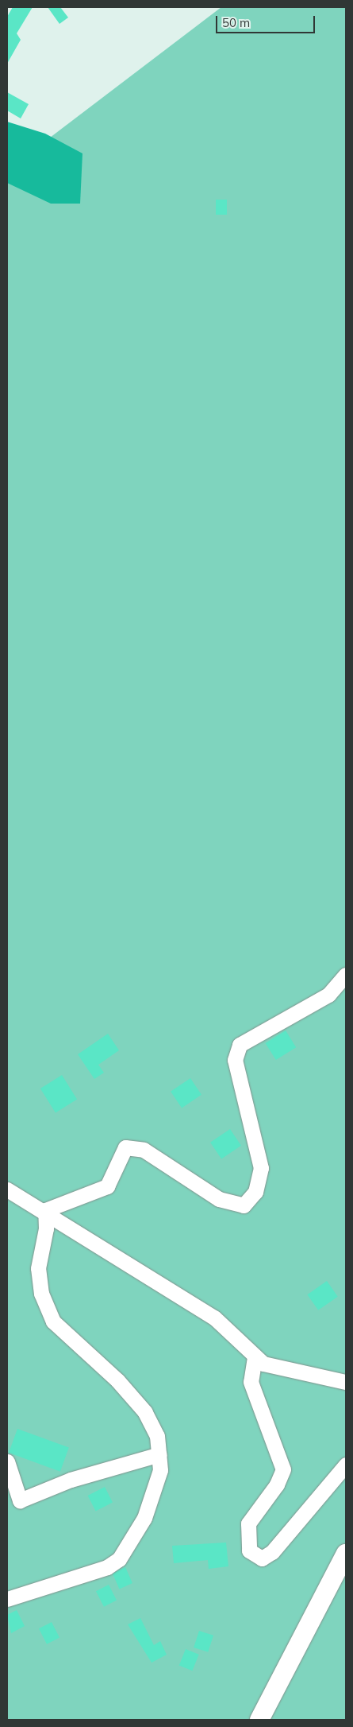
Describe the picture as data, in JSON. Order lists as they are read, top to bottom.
{
  "scale_bar": "50 m"
}
